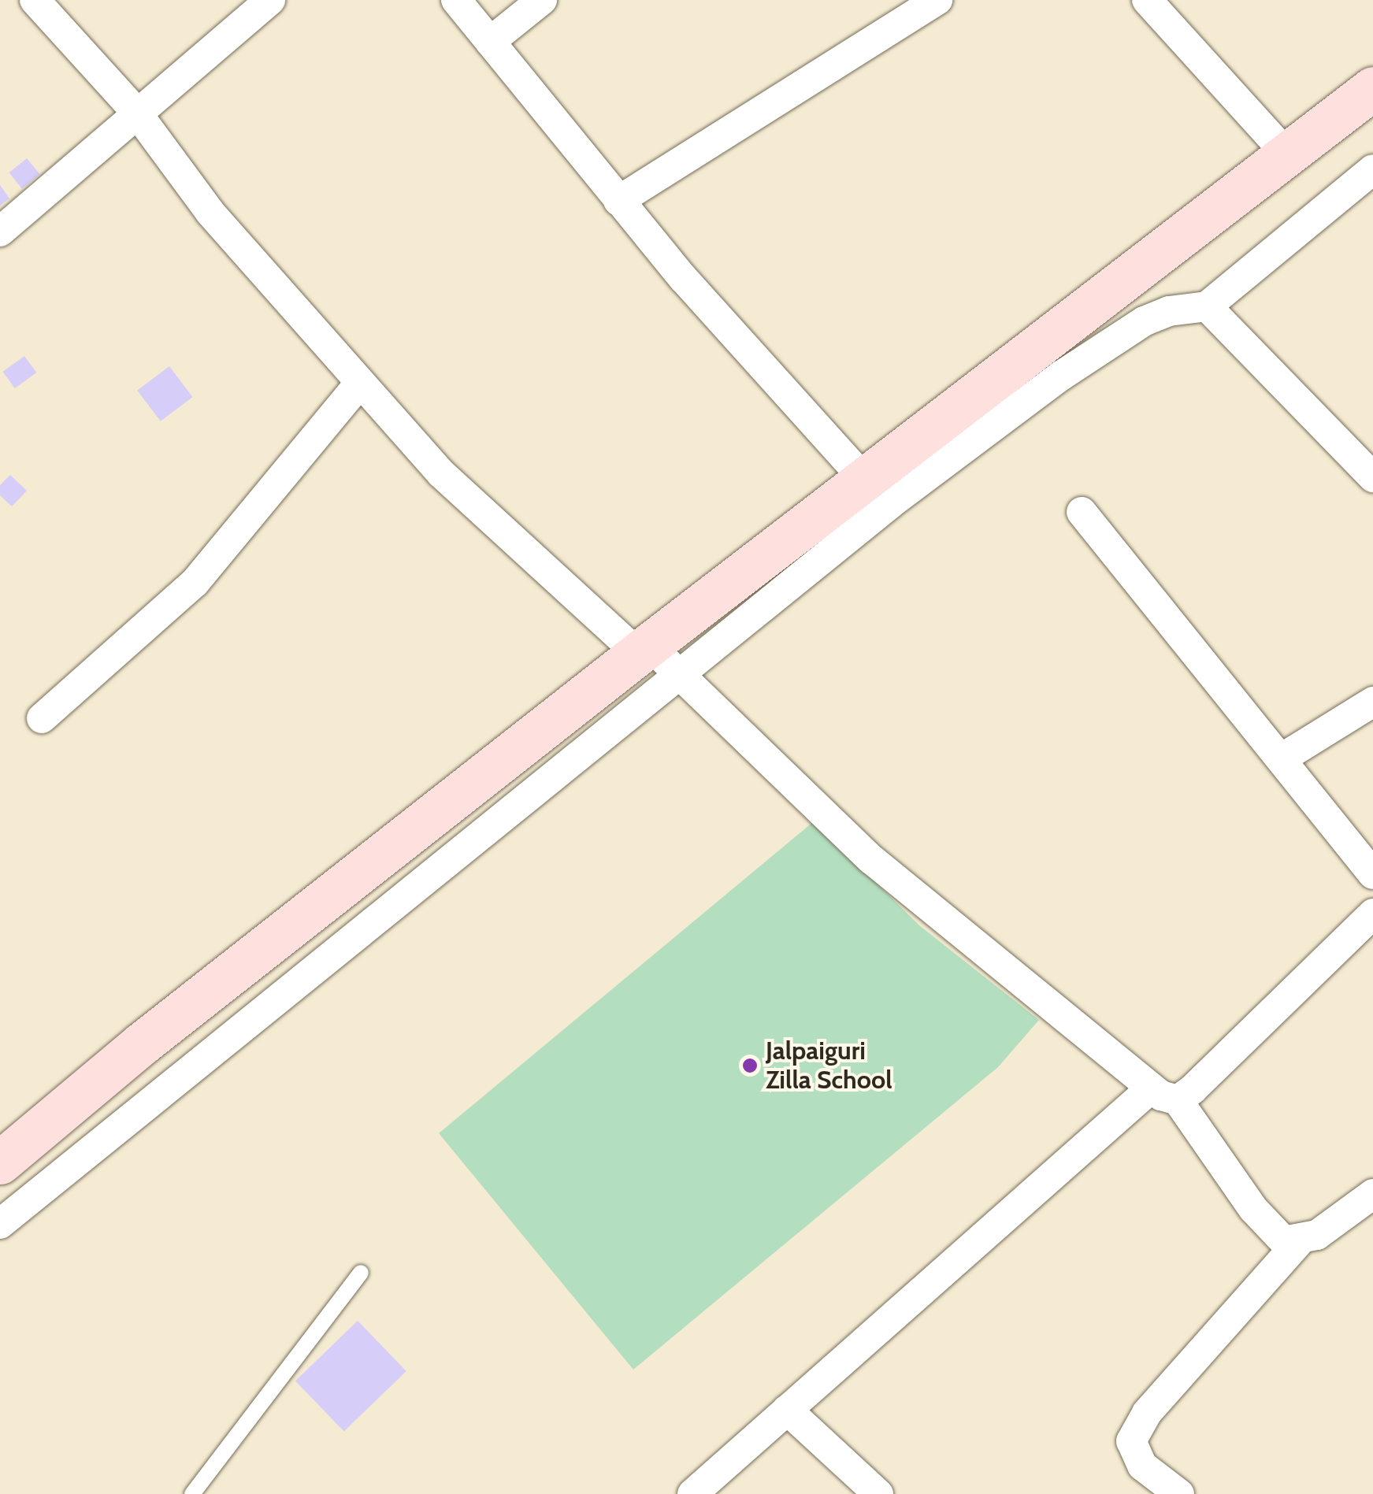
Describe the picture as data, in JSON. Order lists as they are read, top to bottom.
{
  "places": ["Jalpaiguri Zilla School"]
}
